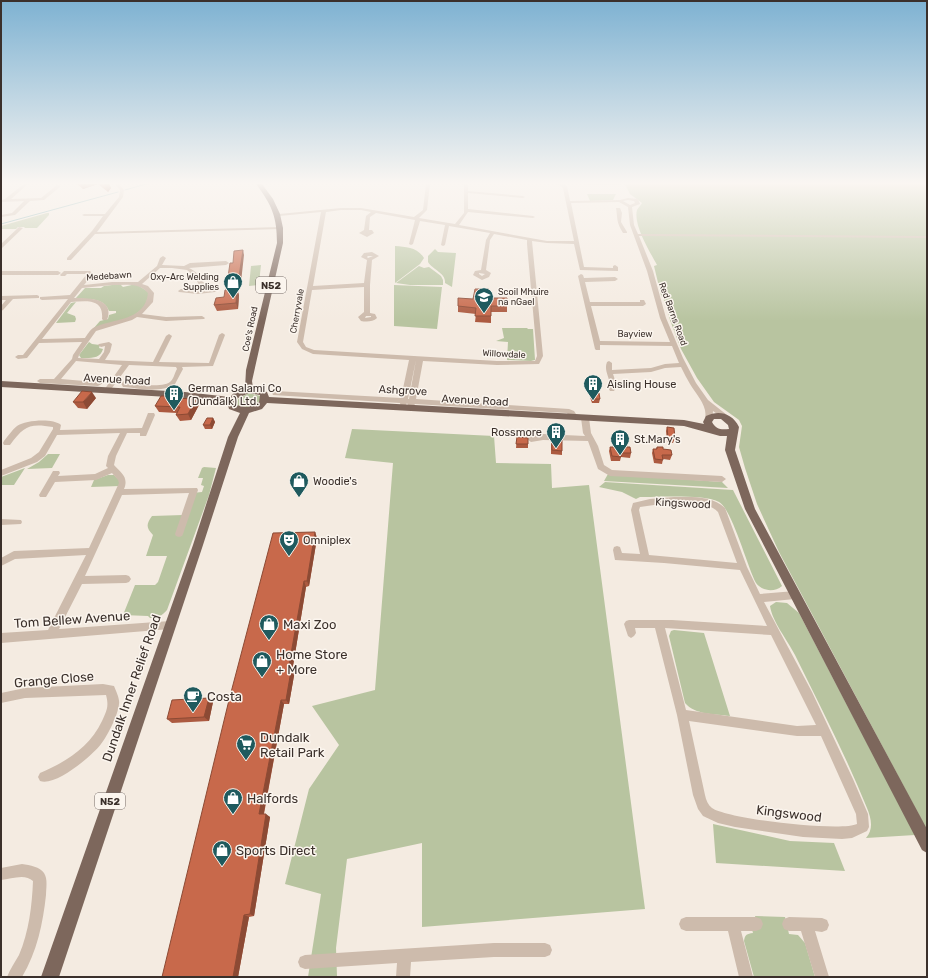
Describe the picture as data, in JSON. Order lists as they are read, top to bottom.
{
  "streets": {
    "main road": [
      "N52",
      "Coe's Road",
      "Avenue Road",
      "Dundalk Inner Relief Road"
    ],
    "street": [
      "Medebawn",
      "Cherryvale",
      "Red Barns Road",
      "Bayview",
      "Willowdale",
      "Ashgrove",
      "Kingswood",
      "Tom Bellew Avenue",
      "Grange Close"
    ]
  },
  "crossings": [
    ["Cherryvale", "Willowdale"],
    ["Red Barns Road", "Bayview"],
    ["Red Barns Road", "Avenue Road"],
    ["Avenue Road", "Ashgrove"],
    ["Tom Bellew Avenue", "Dundalk Inner Relief Road"]
  ],
  "places": {
    "shop": [
      "Oxy-Arc Welding Supplies",
      "Woodie's",
      "Maxi Zoo",
      "Home Store + More",
      "Halfords",
      "Sports Direct"
    ],
    "school or university": ["Scoil Mhuire na nGael"],
    "building": [
      "Aisling House",
      "German Salami Co (Dundalk) Ltd.",
      "Rossmore",
      "St.Mary's"
    ],
    "theatre": ["Omniplex"],
    "cafe": ["Costa"],
    "supermarket": ["Dundalk Retail Park"]
  }
}
